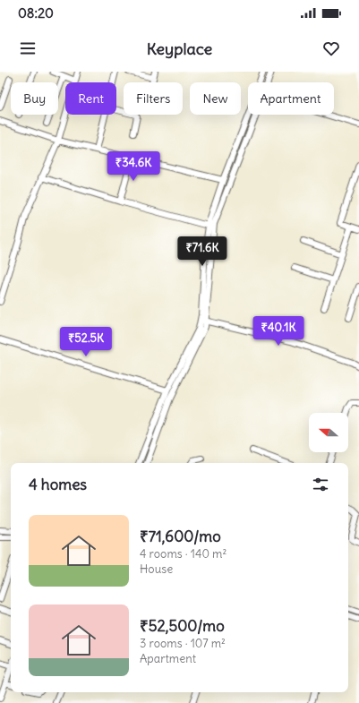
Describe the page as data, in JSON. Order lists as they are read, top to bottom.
{
  "north": "left",
  "page": {
    "status": "08:20",
    "header": "Keyplace",
    "chip": [
      "Buy",
      "Rent",
      "Filters",
      "New",
      "Apartment"
    ],
    "price": [
      "₹34.6K",
      "₹71.6K",
      "₹40.1K",
      "₹52.5K"
    ],
    "heading": "4 homes",
    "list": [
      {
        "name": "₹71,600/mo",
        "note": "4 rooms · 140 m² · House"
      },
      {
        "name": "₹52,500/mo",
        "note": "3 rooms · 107 m² · Apartment"
      }
    ]
  }
}
